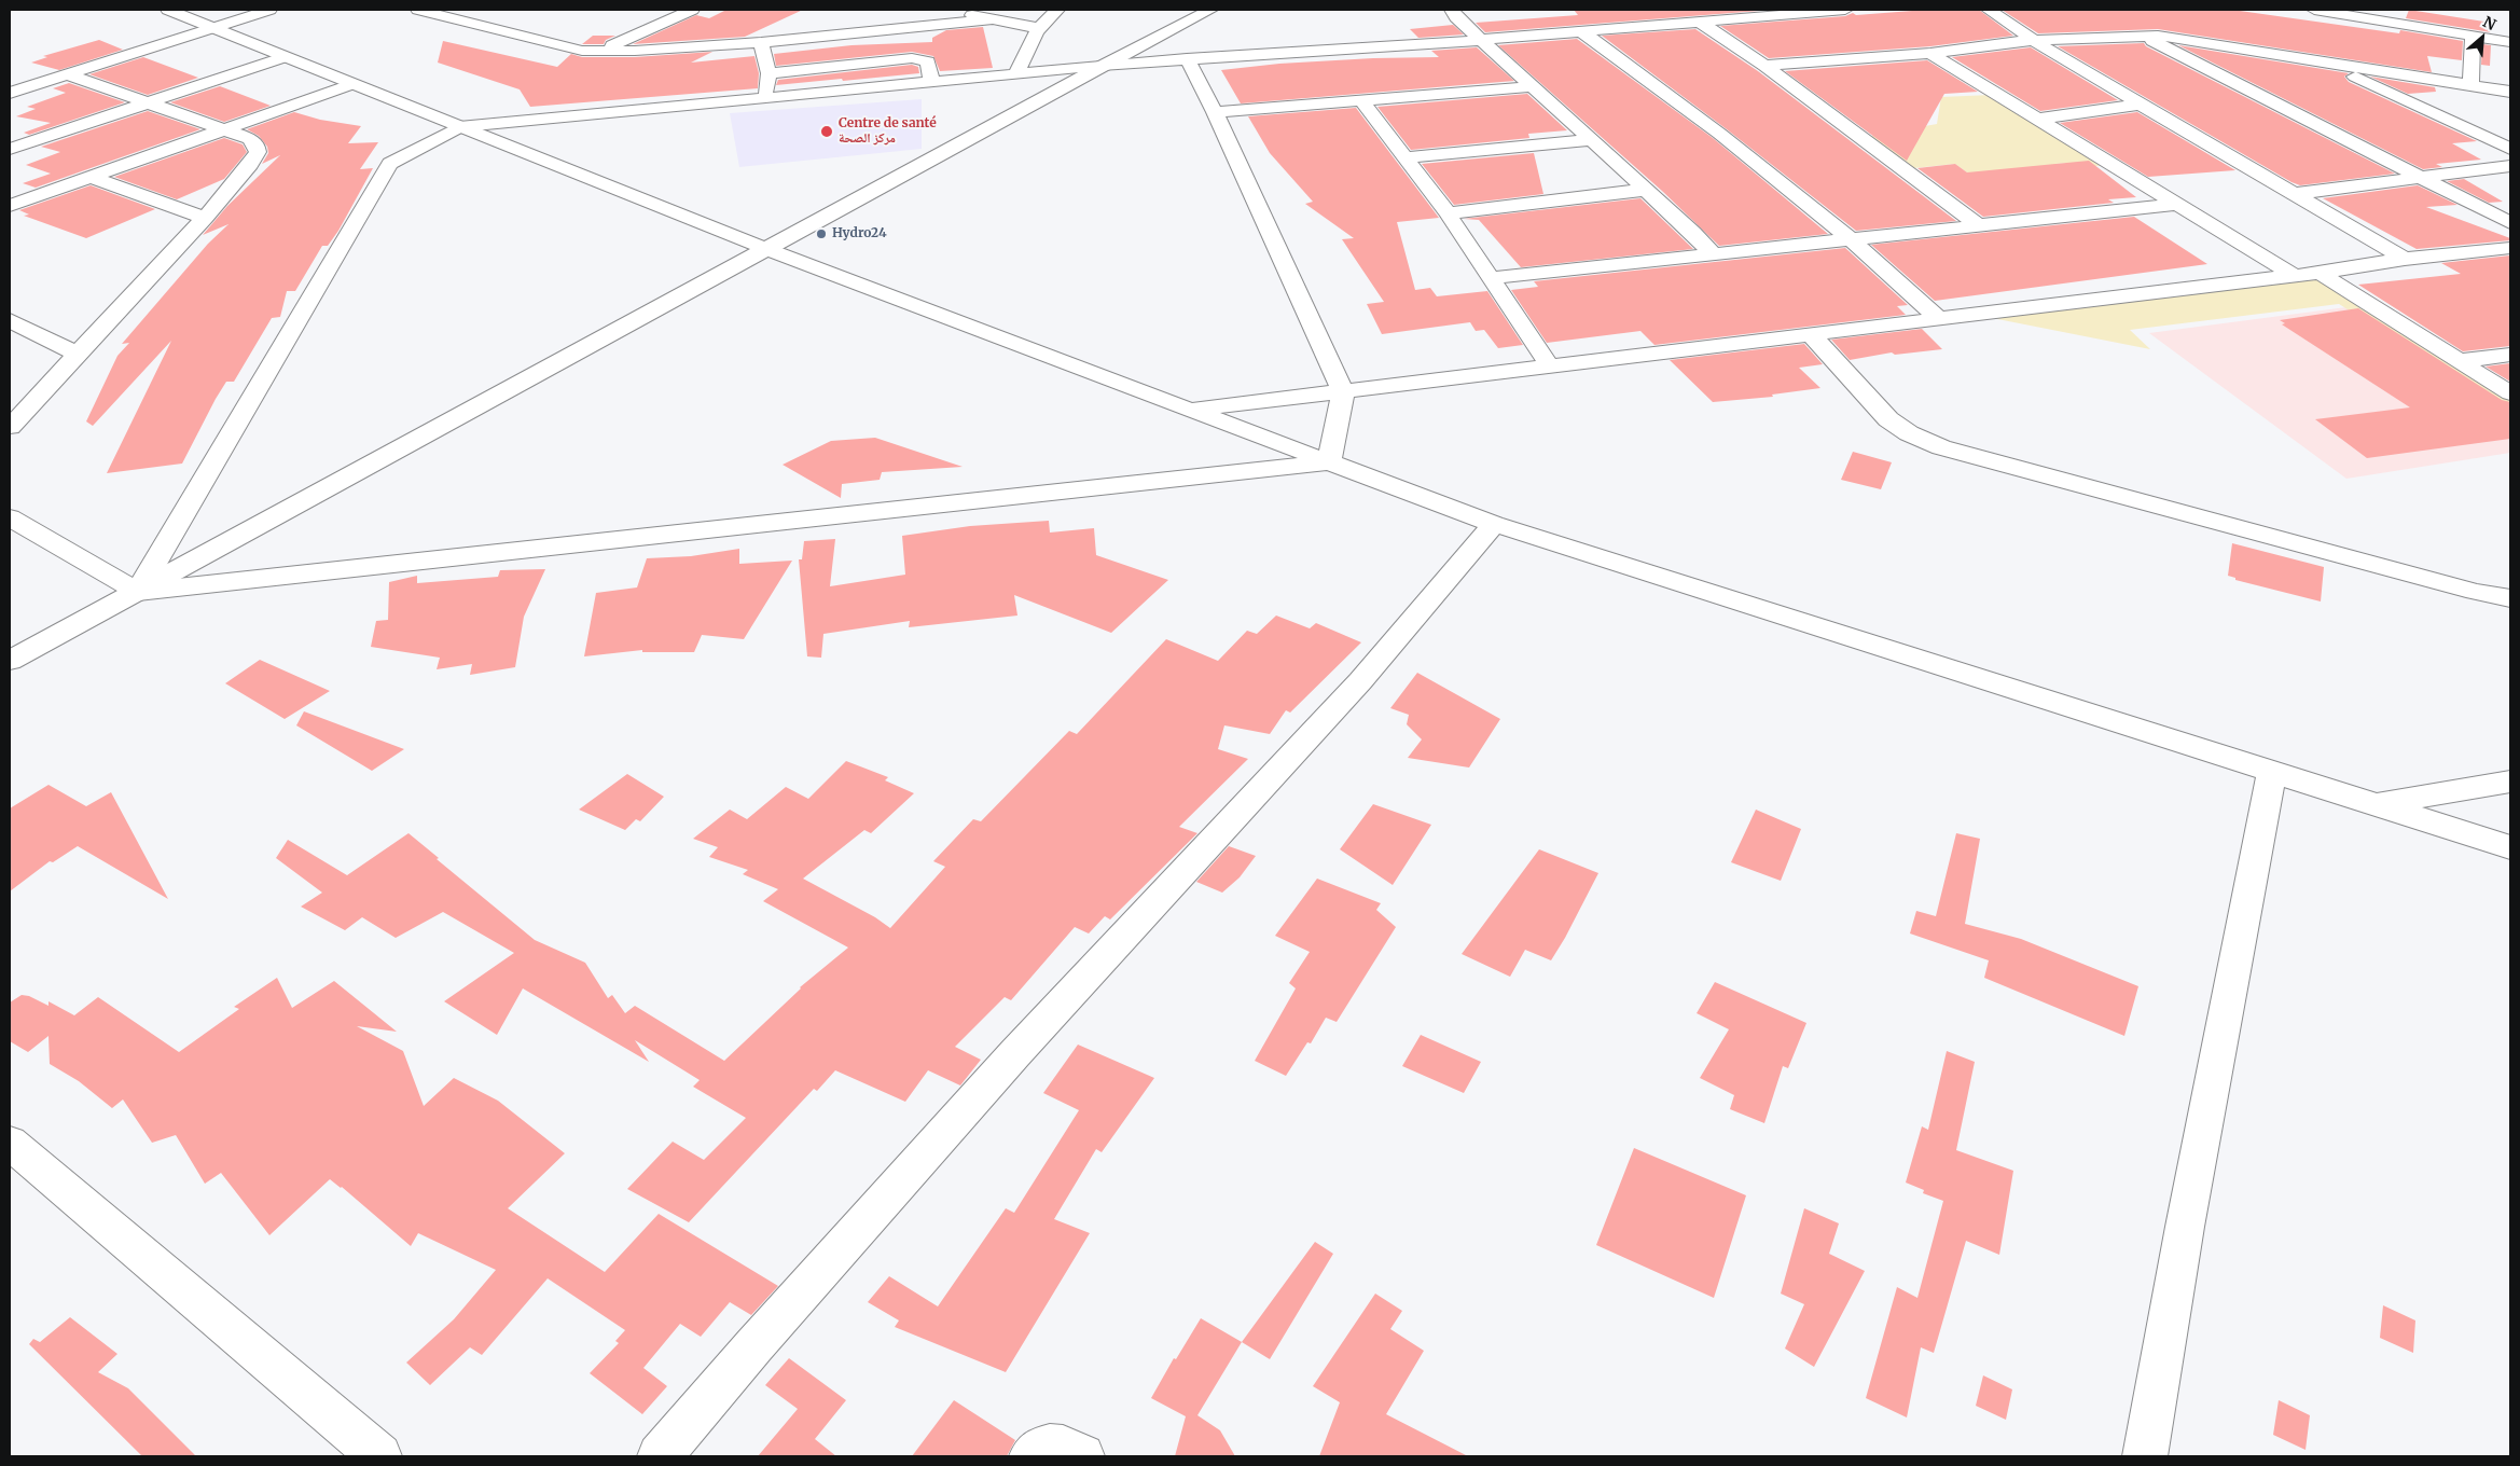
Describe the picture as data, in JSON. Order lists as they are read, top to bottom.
{
  "places": ["Centre de santé مركز الصحة", "Hydro24"],
  "north": "top right"
}
